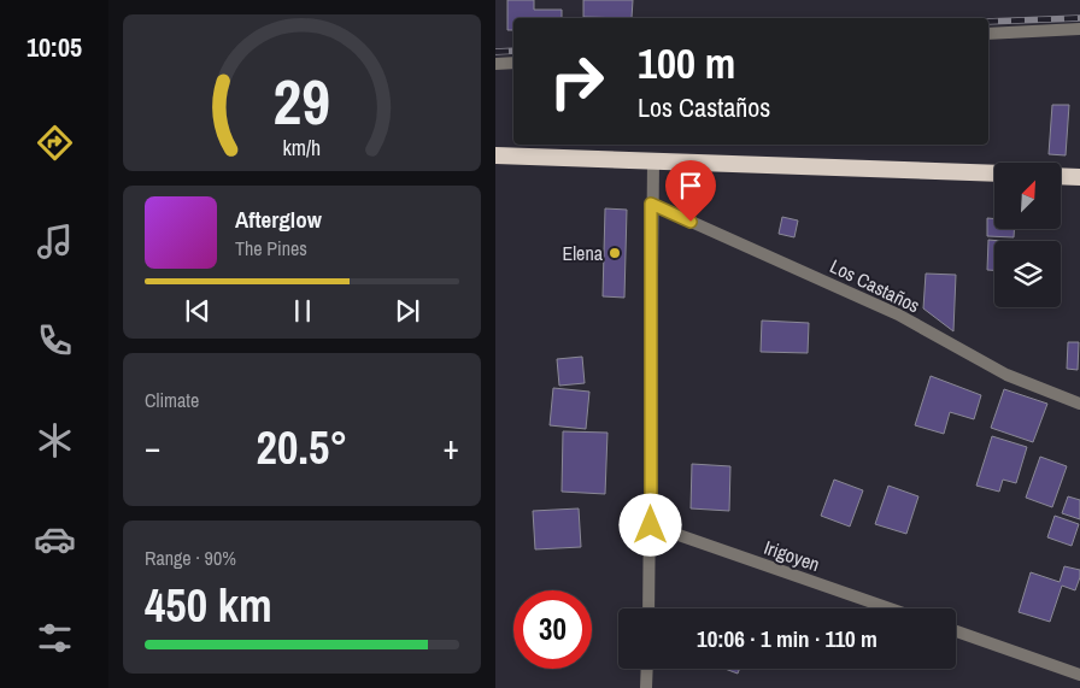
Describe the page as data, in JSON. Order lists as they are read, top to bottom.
{
  "streets": {
    "street": ["Los Castaños", "Irigoyen"]
  },
  "places": ["Elena"],
  "north": "top right",
  "page": {
    "tabs": "10:05",
    "turn": ["100 m", "Los Castaños"],
    "song": ["Afterglow", "The Pines"],
    "tile": [
      "Climate",
      ["Range · 90%", "450 km"]
    ],
    "heat": ["−", "20.5°", "+"],
    "limit": "30",
    "trip": "10:06 · 1 min · 110 m",
    "gauge": ["29", "km/h"]
  }
}
